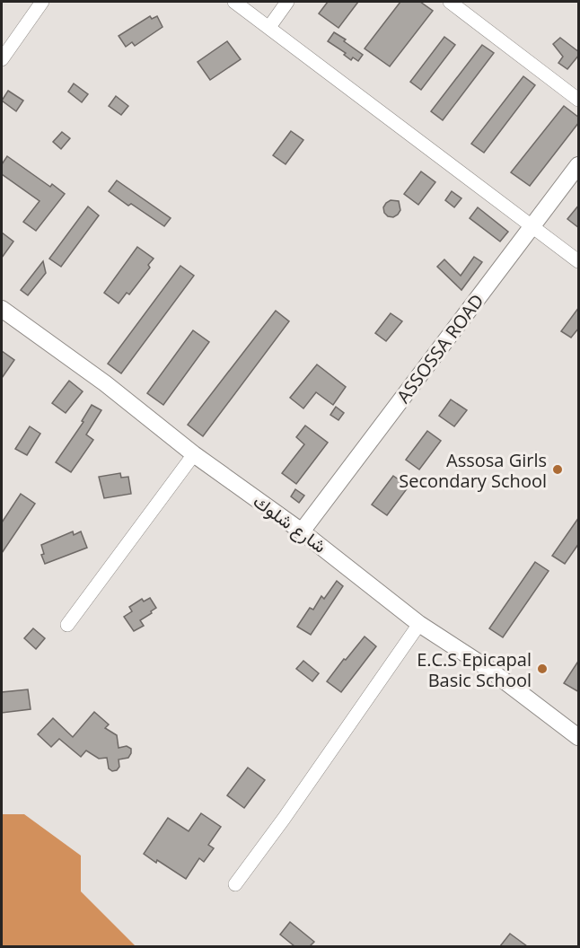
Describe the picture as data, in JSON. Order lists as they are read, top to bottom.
{
  "streets": {
    "street": ["ASSOSSA ROAD", "شارع شلوك"]
  },
  "crossings": [
    ["ASSOSSA ROAD", "شارع شلوك"]
  ],
  "places": ["Assosa Girls Secondary School", "E.C.S Epicapal Basic School"]
}
